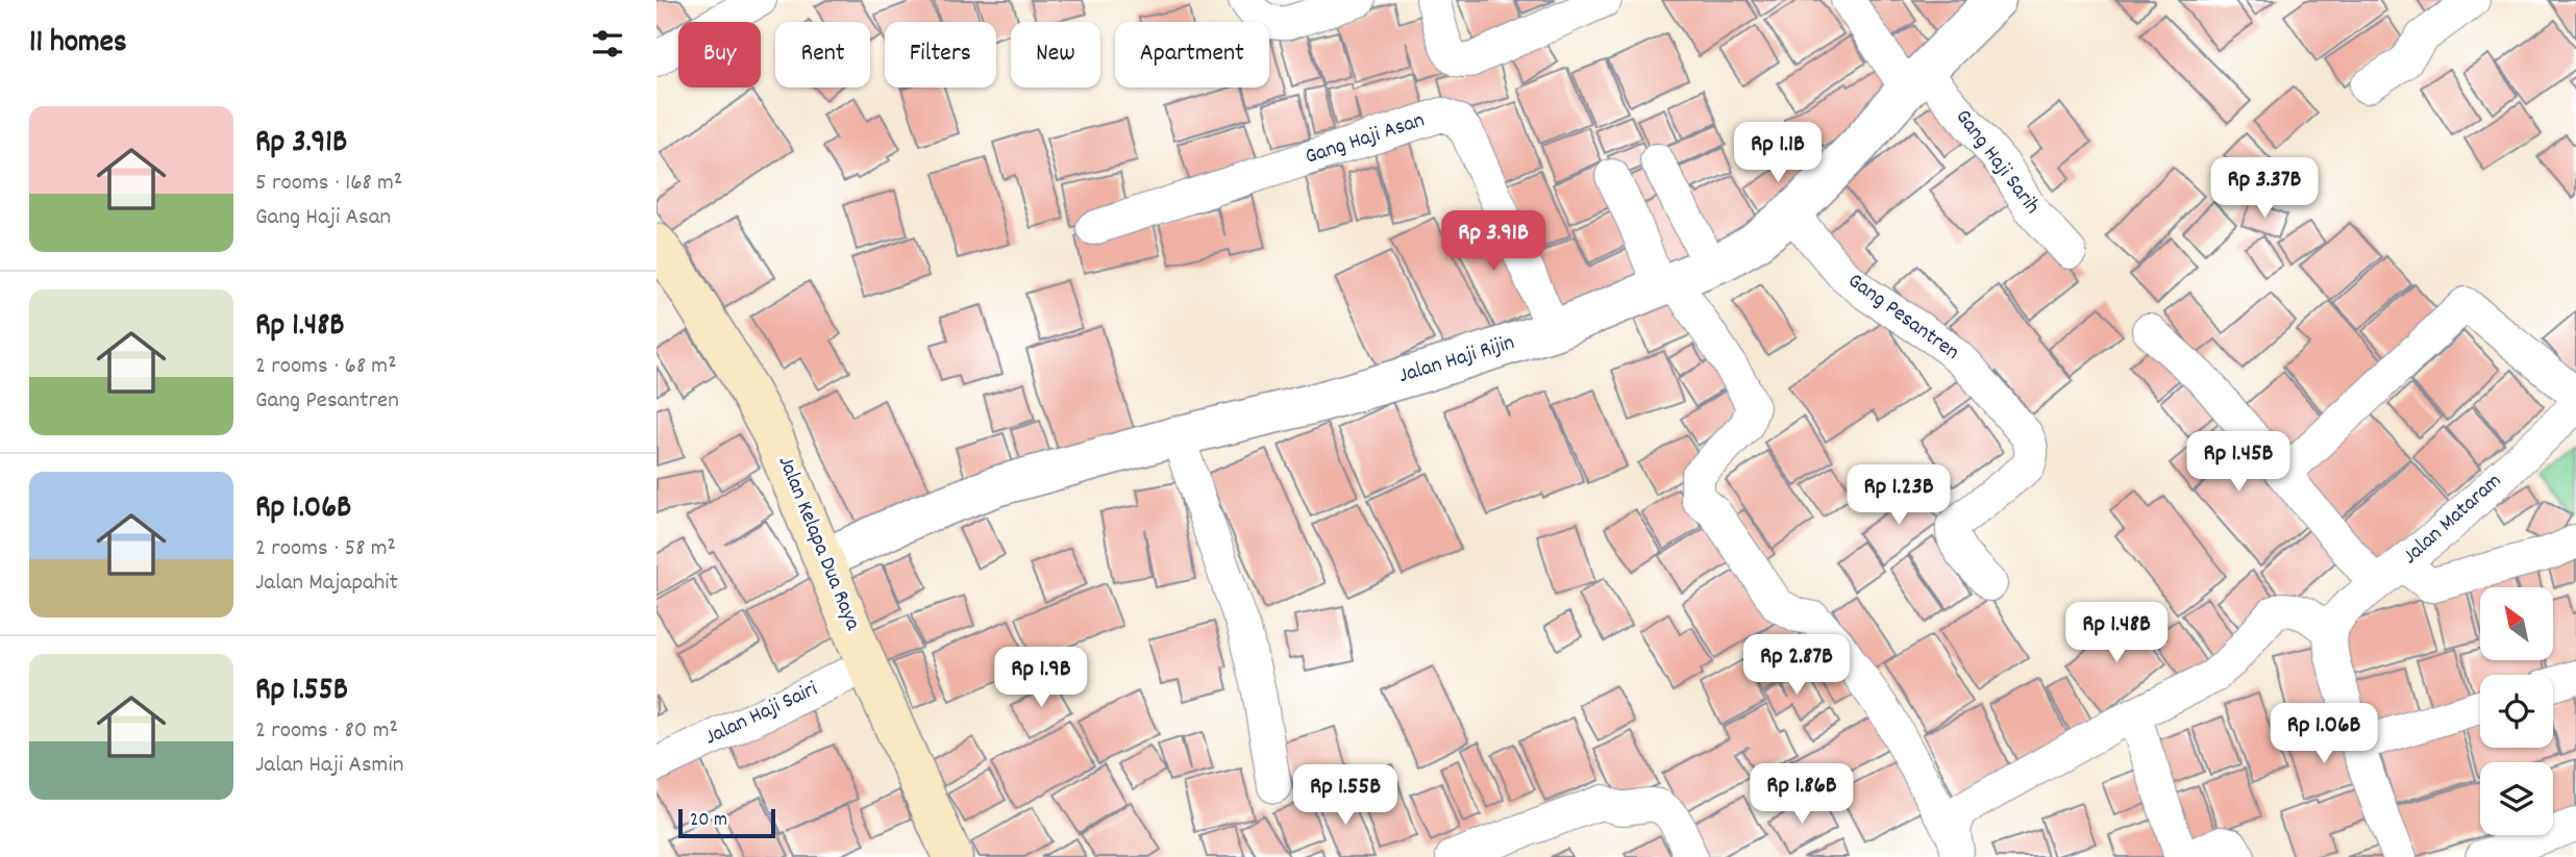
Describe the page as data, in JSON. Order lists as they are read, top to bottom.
{
  "streets": {
    "main road": ["Jalan Kelapa Dua Raya"],
    "street": [
      "Gang Haji Asan",
      "Gang Haji Sarih",
      "Gang Pesantren",
      "Jalan Haji Rijin",
      "Jalan Mataram",
      "Jalan Haji Sairi"
    ]
  },
  "crossings": [
    ["Gang Haji Asan", "Jalan Haji Rijin"],
    ["Gang Haji Sarih", "Jalan Haji Rijin"],
    ["Gang Pesantren", "Jalan Haji Rijin"],
    ["Jalan Haji Rijin", "Jalan Kelapa Dua Raya"],
    ["Jalan Kelapa Dua Raya", "Jalan Haji Sairi"]
  ],
  "scale_bar": "20 m",
  "north": "top left",
  "page": {
    "heading": "11 homes",
    "chip": [
      "Buy",
      "Rent",
      "Filters",
      "New",
      "Apartment"
    ],
    "list": [
      {
        "name": "Rp 3.91B",
        "note": "5 rooms · 168 m² · Gang Haji Asan"
      },
      {
        "name": "Rp 1.48B",
        "note": "2 rooms · 68 m² · Gang Pesantren"
      },
      {
        "name": "Rp 1.06B",
        "note": "2 rooms · 58 m² · Jalan Majapahit"
      },
      {
        "name": "Rp 1.55B",
        "note": "2 rooms · 80 m² · Jalan Haji Asmin"
      }
    ],
    "price": [
      "Rp 1.1B",
      "Rp 3.37B",
      "Rp 3.91B",
      "Rp 1.45B",
      "Rp 1.23B",
      "Rp 1.48B",
      "Rp 2.87B",
      "Rp 1.9B",
      "Rp 1.06B",
      "Rp 1.86B",
      "Rp 1.55B"
    ],
    "scale": "20 m"
  }
}
